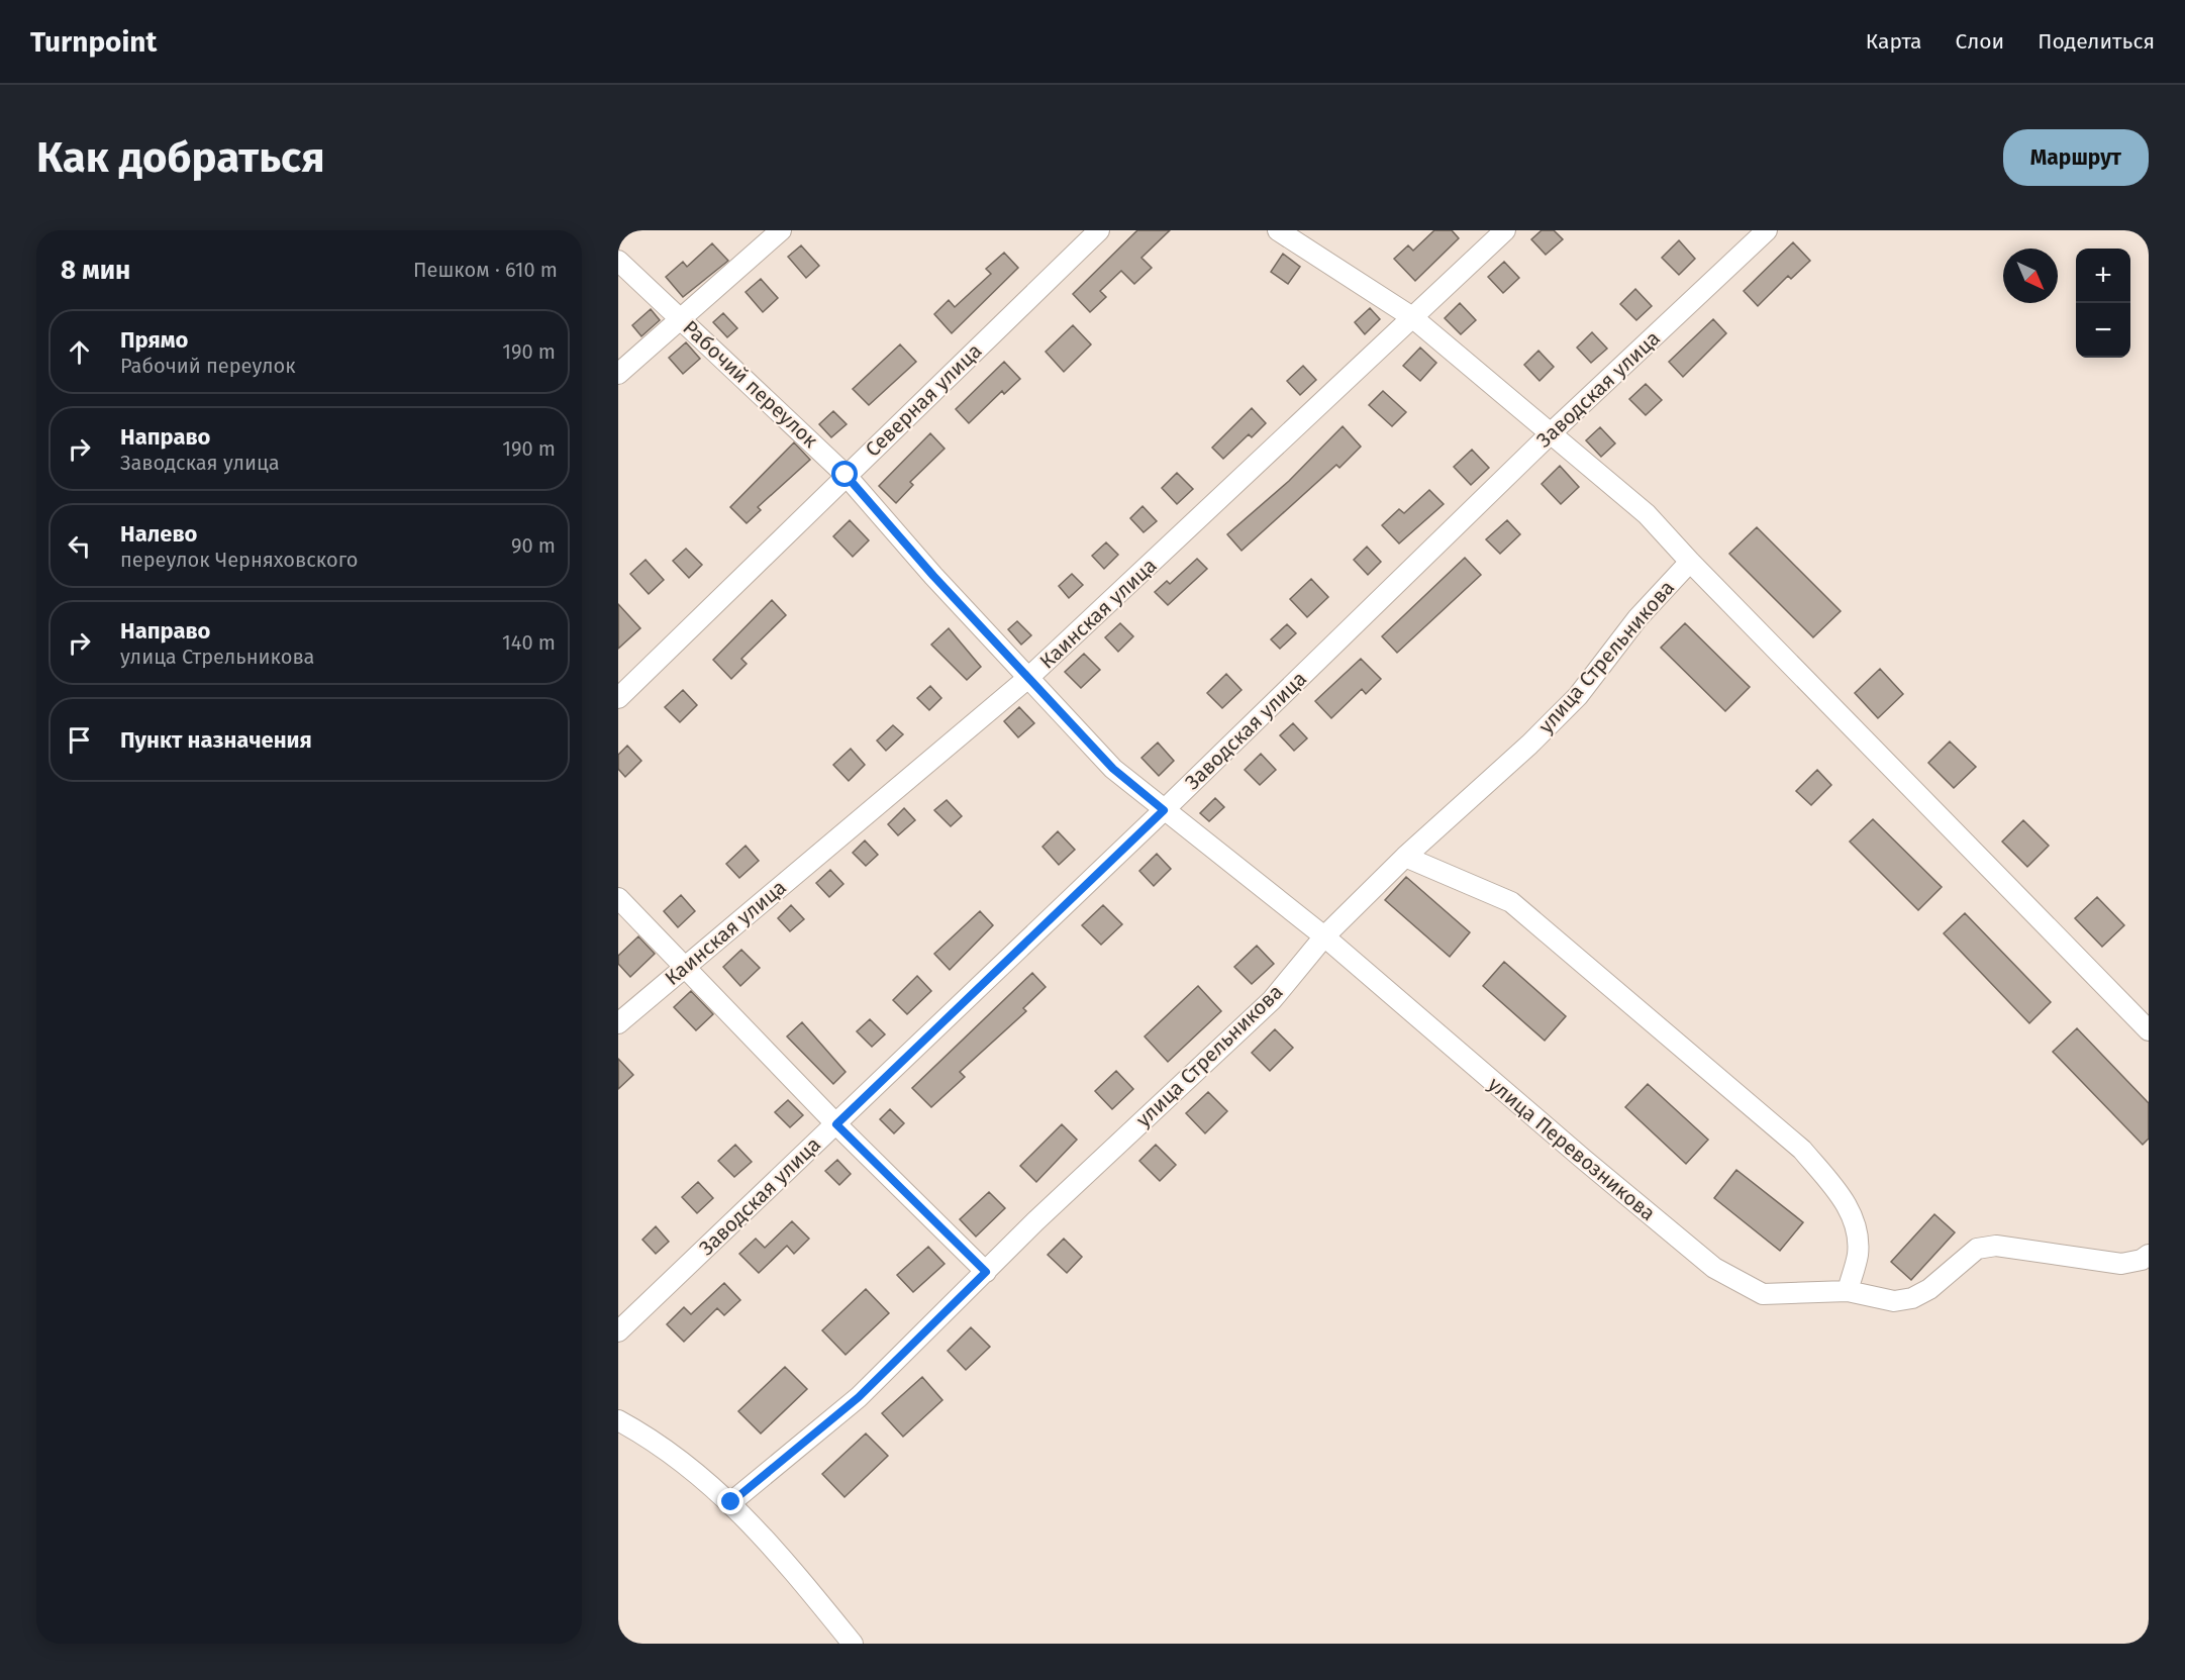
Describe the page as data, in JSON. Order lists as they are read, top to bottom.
{
  "streets": {
    "street": [
      "Рабочий переулок",
      "Заводская улица",
      "Северная улица",
      "Каинская улица",
      "улица Стрельникова",
      "улица Перевозникова"
    ]
  },
  "crossings": [
    ["Рабочий переулок", "Заводская улица"],
    ["Рабочий переулок", "Северная улица"],
    ["Рабочий переулок", "Каинская улица"],
    ["Рабочий переулок", "улица Стрельникова"],
    ["Рабочий переулок", "улица Перевозникова"],
    ["улица Стрельникова", "улица Перевозникова"]
  ],
  "north": "bottom right",
  "page": {
    "header": "Turnpoint",
    "nav": ["Карта", "Слои", "Поделиться"],
    "buttons": "Маршрут",
    "title": "Как добраться",
    "heading": ["8 мин", "Пешком · 610 m"],
    "map_buttons": ["+", "−"],
    "list": [
      ["Прямо", "Рабочий переулок", "190 m"],
      ["Направо", "Заводская улица", "190 m"],
      ["Налево", "переулок Черняховского", "90 m"],
      ["Направо", "улица Стрельникова", "140 m"],
      "Пункт назначения"
    ]
  }
}
